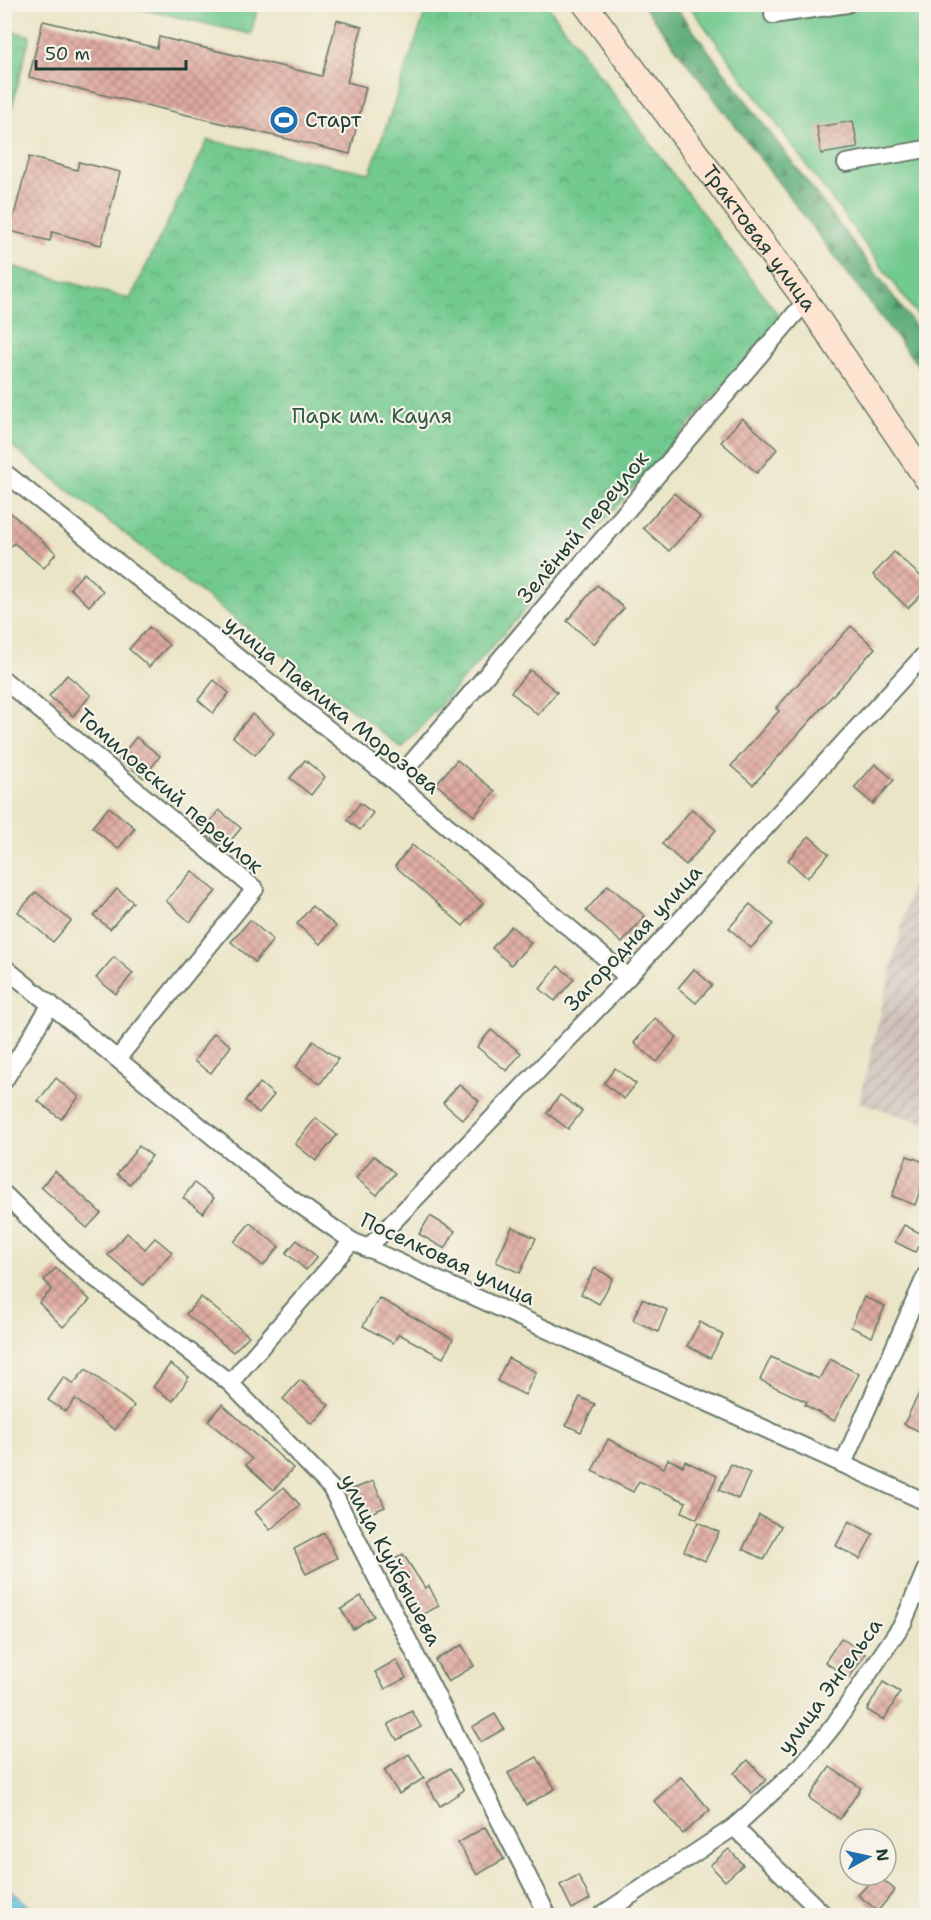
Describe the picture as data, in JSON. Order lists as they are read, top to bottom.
{
  "streets": {
    "street": [
      "Трактовая улица",
      "Зелёный переулок",
      "улица Павлика Морозова",
      "Томиловский переулок",
      "Загородная улица",
      "Поселковая улица",
      "улица Куйбышева",
      "улица Энгельса"
    ]
  },
  "crossings": [
    ["Трактовая улица", "Зелёный переулок"],
    ["Зелёный переулок", "улица Павлика Морозова"],
    ["улица Павлика Морозова", "Загородная улица"],
    ["Томиловский переулок", "Поселковая улица"],
    ["Загородная улица", "Поселковая улица"]
  ],
  "parks": ["Парк им. Кауля"],
  "places": {
    "sports": ["Старт"]
  },
  "scale_bar": "50 m",
  "north": "right"
}
